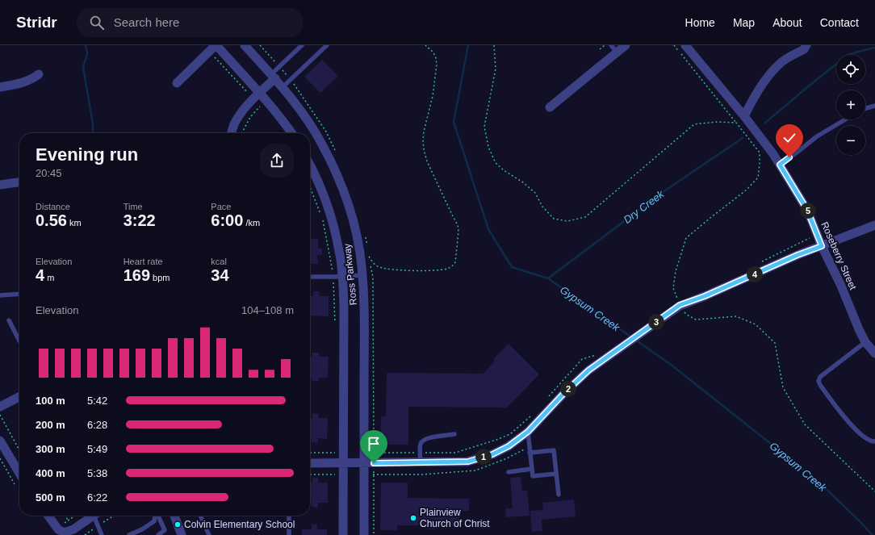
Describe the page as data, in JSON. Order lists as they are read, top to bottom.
{
  "streets": {
    "street": ["Roseberry Street", "Ross Parkway"]
  },
  "water": ["Dry Creek", "Gypsum Creek"],
  "places": ["Plainview Church of Christ", "Colvin Elementary School"],
  "page": {
    "header": "Stridr",
    "search": "Search here",
    "nav": [
      "Home",
      "Map",
      "About",
      "Contact"
    ],
    "map_buttons": ["+", "−"],
    "heading": ["Evening run", "20:45"],
    "stats": [
      ["Distance", "0.56 km"],
      ["Time", "3:22"],
      ["Pace", "6:00 /km"],
      ["Elevation", "4 m"],
      ["Heart rate", "169 bpm"],
      ["kcal", "34"]
    ],
    "pins": [
      "5",
      "4",
      "3",
      "2",
      "1"
    ],
    "chart": ["Elevation", "104–108 m"],
    "list": [
      {
        "name": "100 m",
        "note": "5:42"
      },
      {
        "name": "200 m",
        "note": "6:28"
      },
      {
        "name": "300 m",
        "note": "5:49"
      },
      {
        "name": "400 m",
        "note": "5:38"
      },
      {
        "name": "500 m",
        "note": "6:22"
      }
    ]
  }
}
